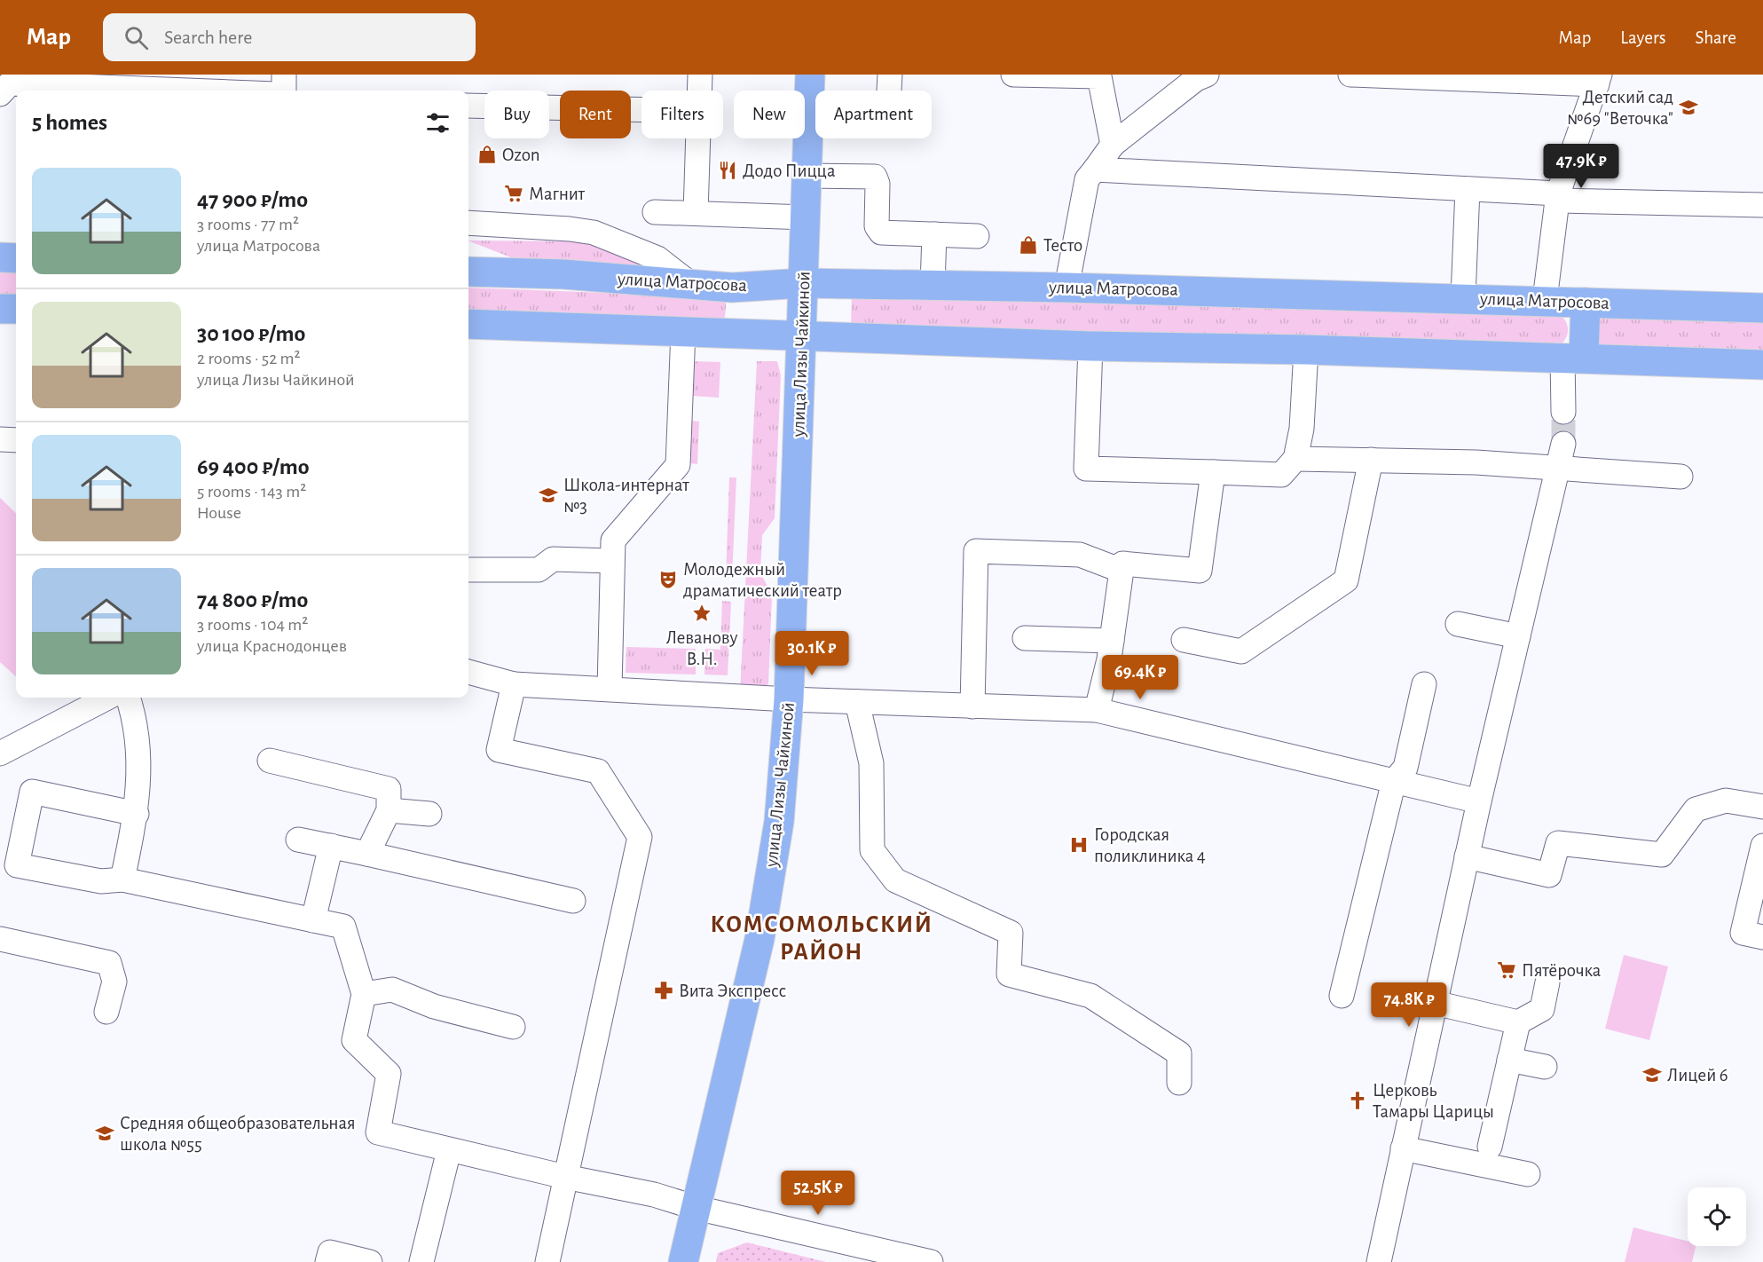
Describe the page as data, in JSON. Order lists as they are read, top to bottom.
{
  "streets": {
    "main road": ["улица Матросова", "улица Лизы Чайкиной"]
  },
  "crossings": [
    ["улица Матросова", "улица Лизы Чайкиной"]
  ],
  "districts": ["КОМСОМОЛЬСКИЙ РАЙОН"],
  "places": {
    "school or university": [
      "Детский сад №69 \"Веточка\"",
      "Школа-интернат №3",
      "Лицей 6",
      "Средняя общеобразовательная школа №55"
    ],
    "shop": ["Ozon", "Тесто"],
    "restaurant": ["Додо Пицца"],
    "supermarket": ["Магнит", "Пятёрочка"],
    "theatre": ["Молодежный драматический театр"],
    "place": ["Леванову В.Н."],
    "hospital": ["Городская поликлиника 4"],
    "pharmacy": ["Вита Экспресс"],
    "church": ["Церковь Тамары Царицы"]
  },
  "page": {
    "header": "Map",
    "search": "Search here",
    "nav": ["Map", "Layers", "Share"],
    "chip": [
      "Buy",
      "Rent",
      "Filters",
      "New",
      "Apartment"
    ],
    "heading": "5 homes",
    "price": [
      "47.9K ₽",
      "30.1K ₽",
      "69.4K ₽",
      "74.8K ₽",
      "52.5K ₽"
    ],
    "list": [
      {
        "name": "47 900 ₽/mo",
        "note": "3 rooms · 77 m² · улица Матросова"
      },
      {
        "name": "30 100 ₽/mo",
        "note": "2 rooms · 52 m² · улица Лизы Чайкиной"
      },
      {
        "name": "69 400 ₽/mo",
        "note": "5 rooms · 143 m² · House"
      },
      {
        "name": "74 800 ₽/mo",
        "note": "3 rooms · 104 m² · улица Краснодонцев"
      }
    ]
  }
}
